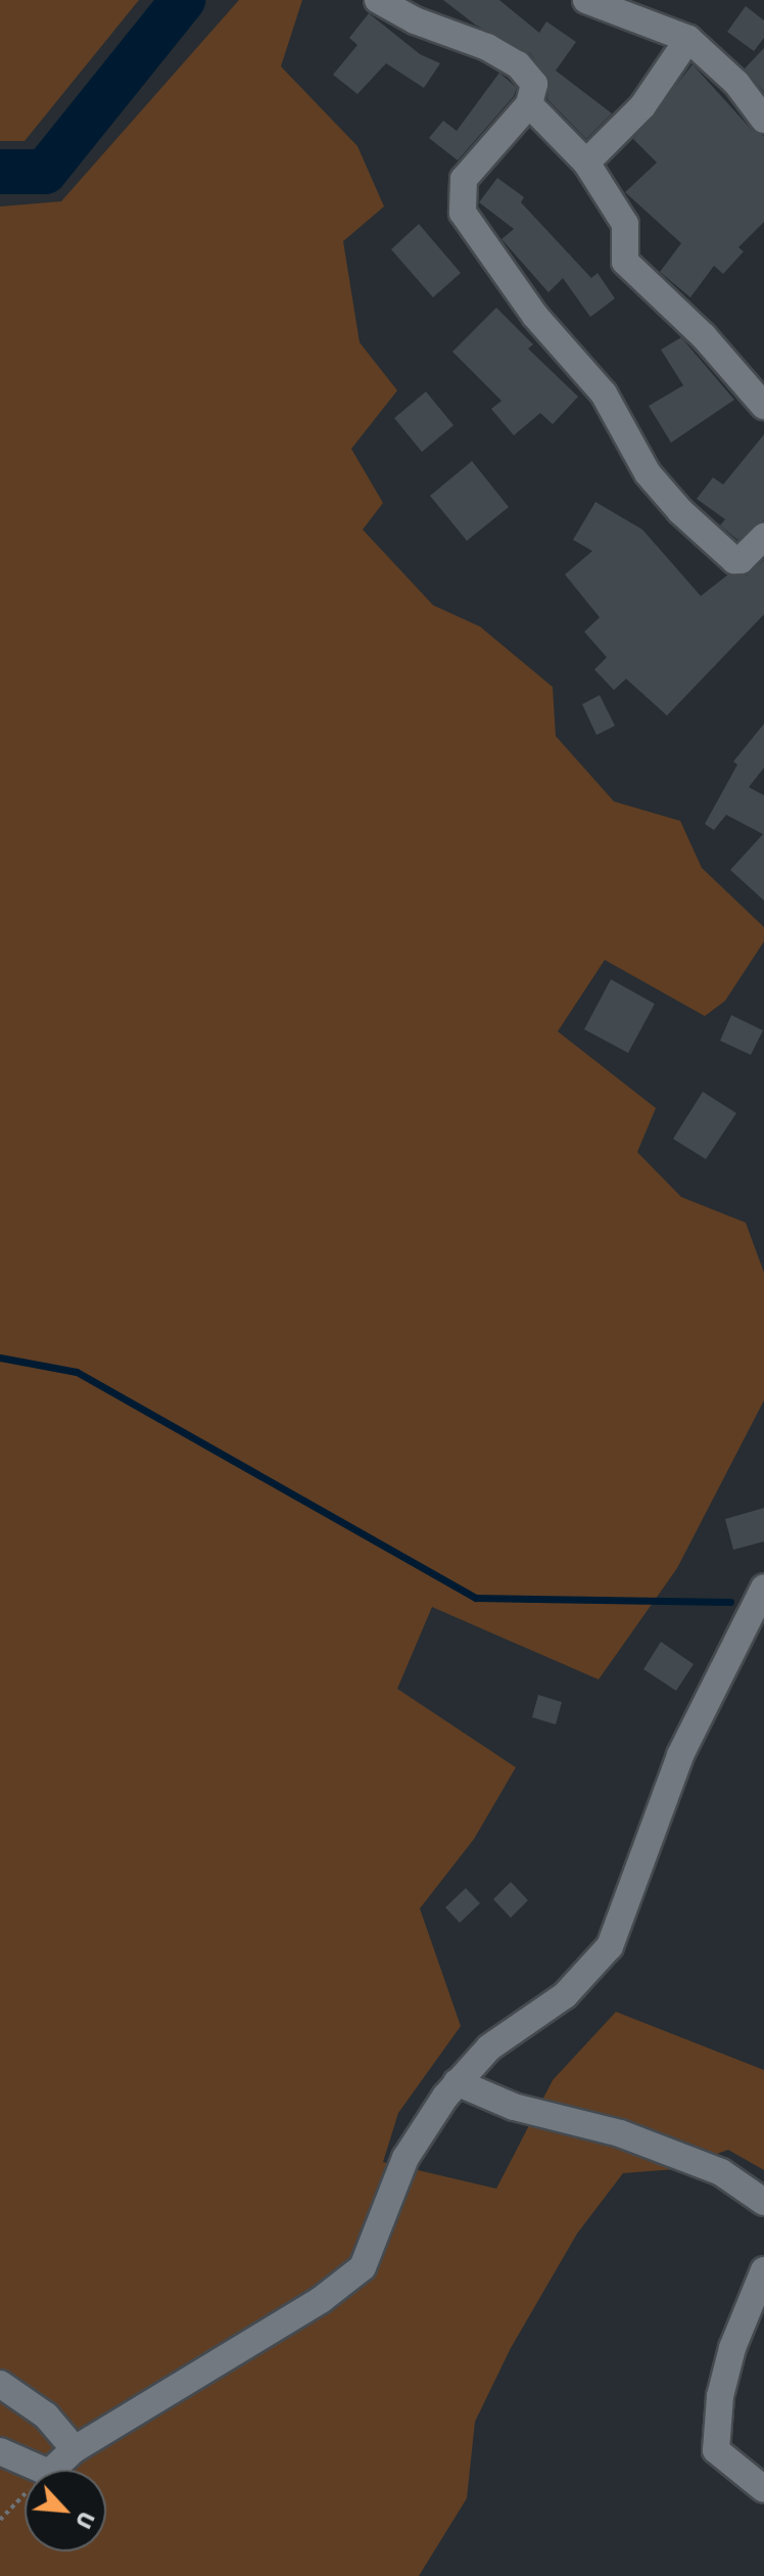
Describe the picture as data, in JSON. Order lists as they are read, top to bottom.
{
  "north": "bottom right"
}
